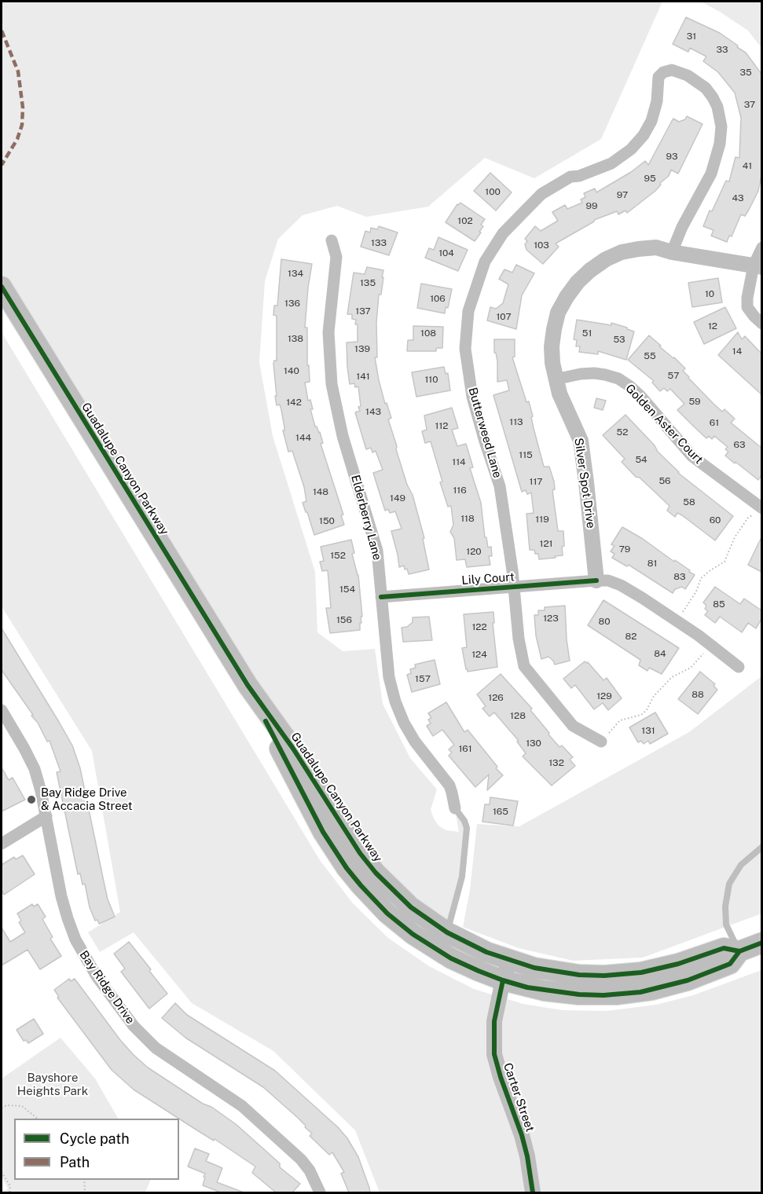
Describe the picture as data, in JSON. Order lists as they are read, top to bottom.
{
  "streets": {
    "main road": ["Guadalupe Canyon Parkway"],
    "street": [
      "Golden Aster Court",
      "Butterweed Lane",
      "Silver Spot Drive",
      "Elderberry Lane",
      "Lily Court",
      "Bay Ridge Drive",
      "Carter Street"
    ]
  },
  "crossings": [
    ["Golden Aster Court", "Silver Spot Drive"],
    ["Butterweed Lane", "Silver Spot Drive"],
    ["Butterweed Lane", "Lily Court"],
    ["Guadalupe Canyon Parkway", "Carter Street"],
    ["Silver Spot Drive", "Lily Court"],
    ["Elderberry Lane", "Lily Court"]
  ],
  "parks": ["Bayshore Heights Park"],
  "places": ["Bay Ridge Drive & Accacia Street"],
  "house_numbers": [
    "31",
    "33",
    "35",
    "37",
    "93",
    "41",
    "95",
    "100",
    "97",
    "43",
    "99",
    "102",
    "133",
    "103",
    "104",
    "134",
    "135",
    "10",
    "106",
    "136",
    "137",
    "107",
    "12",
    "108",
    "51",
    "138",
    "53",
    "139",
    "14",
    "55",
    "140",
    "57",
    "141",
    "110",
    "59",
    "142",
    "143",
    "113",
    "61",
    "112",
    "52",
    "144",
    "63",
    "115",
    "54",
    "114",
    "56",
    "117",
    "116",
    "148",
    "149",
    "58",
    "118",
    "119",
    "60",
    "150",
    "121",
    "79",
    "120",
    "152",
    "81",
    "83",
    "154",
    "85",
    "123",
    "156",
    "80",
    "122",
    "82",
    "84",
    "124",
    "157",
    "88",
    "129",
    "126",
    "128",
    "131",
    "130",
    "161",
    "132",
    "165"
  ],
  "legend": ["Cycle path", "Path"]
}
